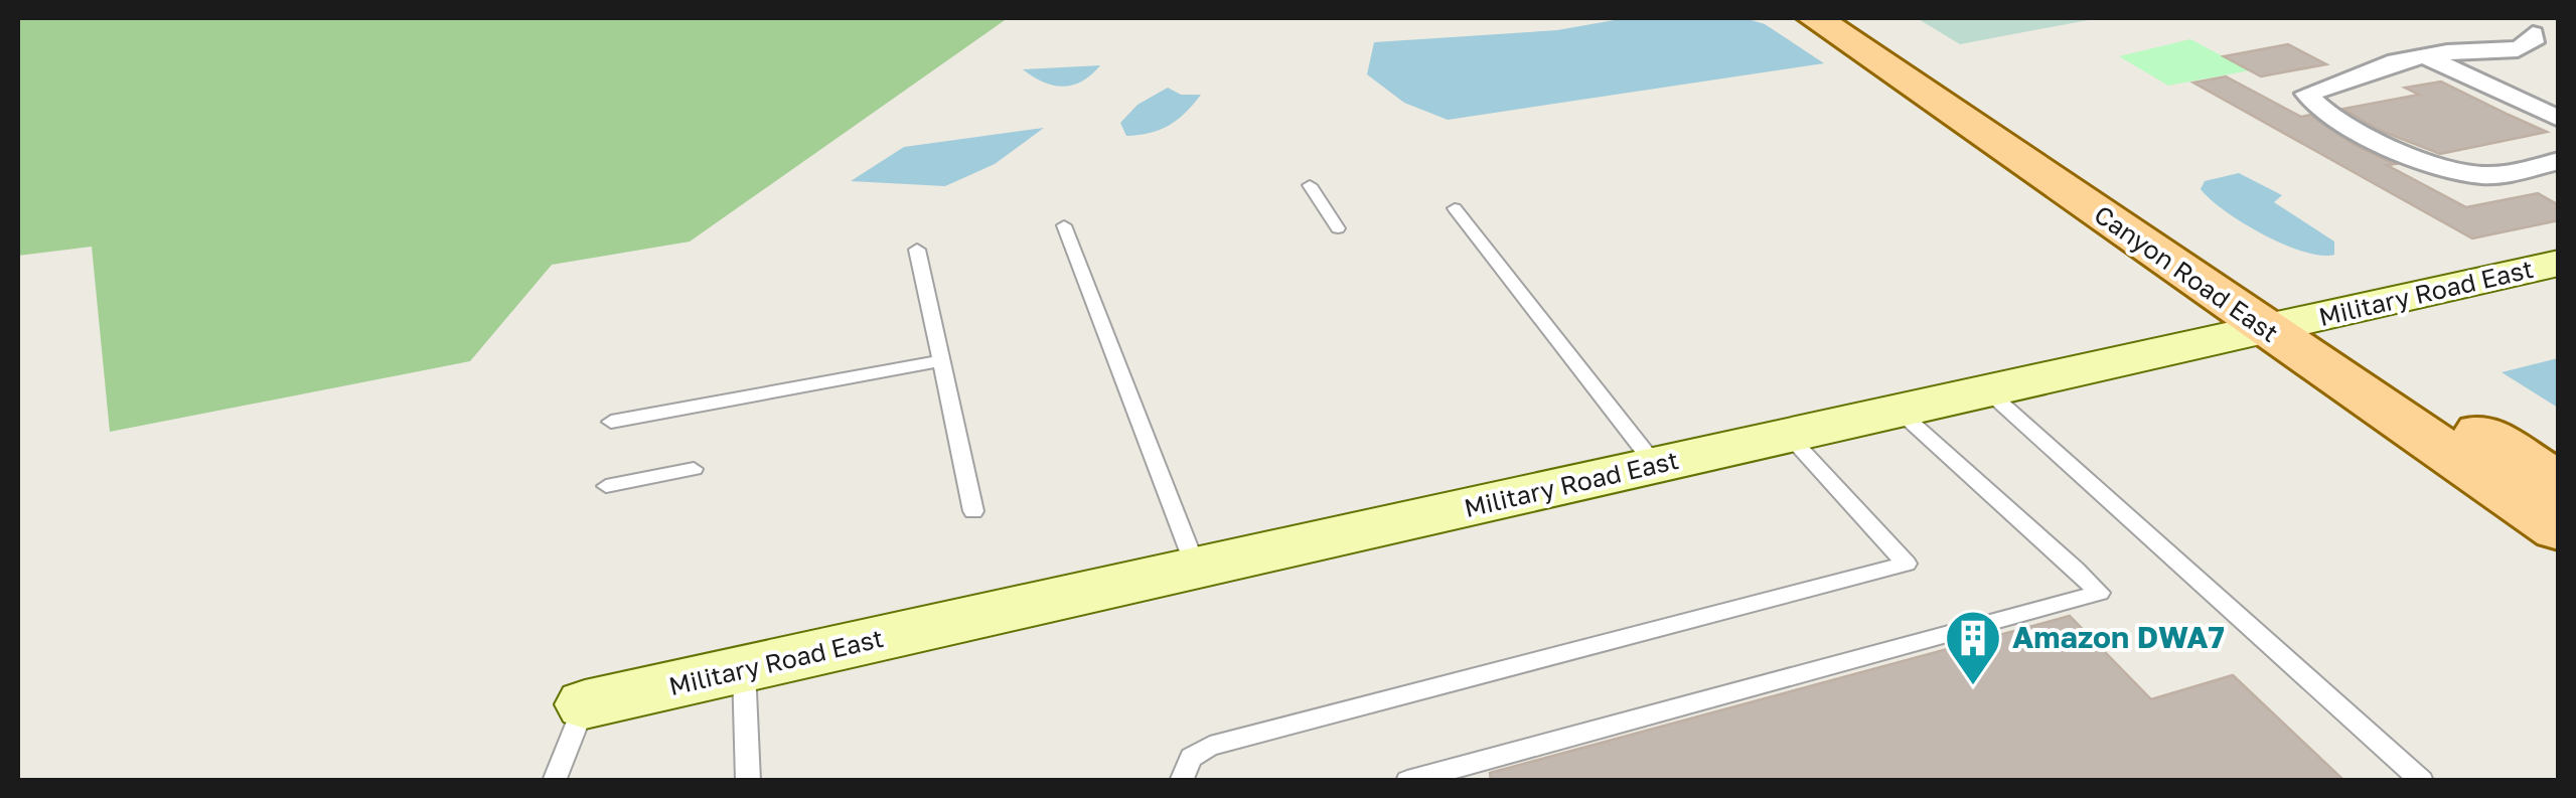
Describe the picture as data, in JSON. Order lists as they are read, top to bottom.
{
  "streets": {
    "main road": ["Canyon Road East"],
    "street": ["Military Road East"]
  },
  "crossings": [
    ["Canyon Road East", "Military Road East"]
  ],
  "places": {
    "building": ["Amazon DWA7"]
  }
}
